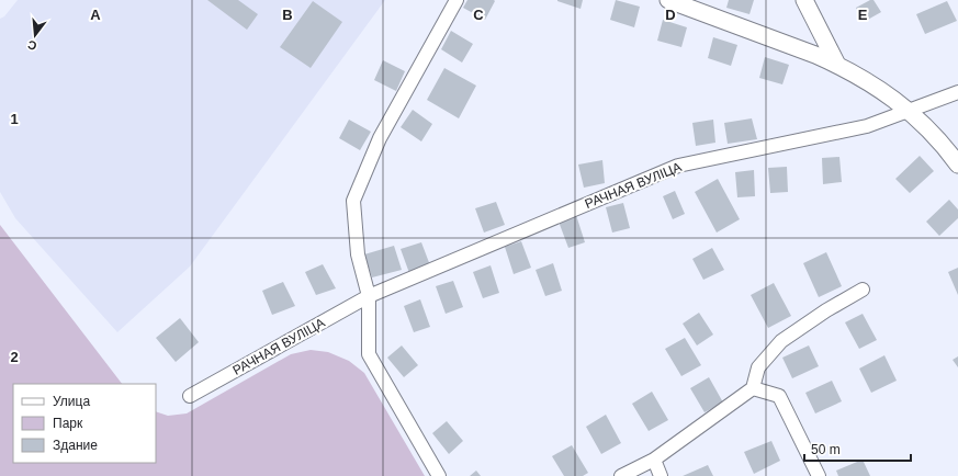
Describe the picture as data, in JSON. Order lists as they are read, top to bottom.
{
  "streets": {
    "street": ["РАЧНАЯ ВУЛІЦА"]
  },
  "legend": ["Улица", "Парк", "Здание"],
  "scale_bar": "50 m",
  "north": "bottom",
  "grid": {
    "columns": [
      "A",
      "B",
      "C",
      "D",
      "E"
    ],
    "rows": ["1", "2"]
  }
}
